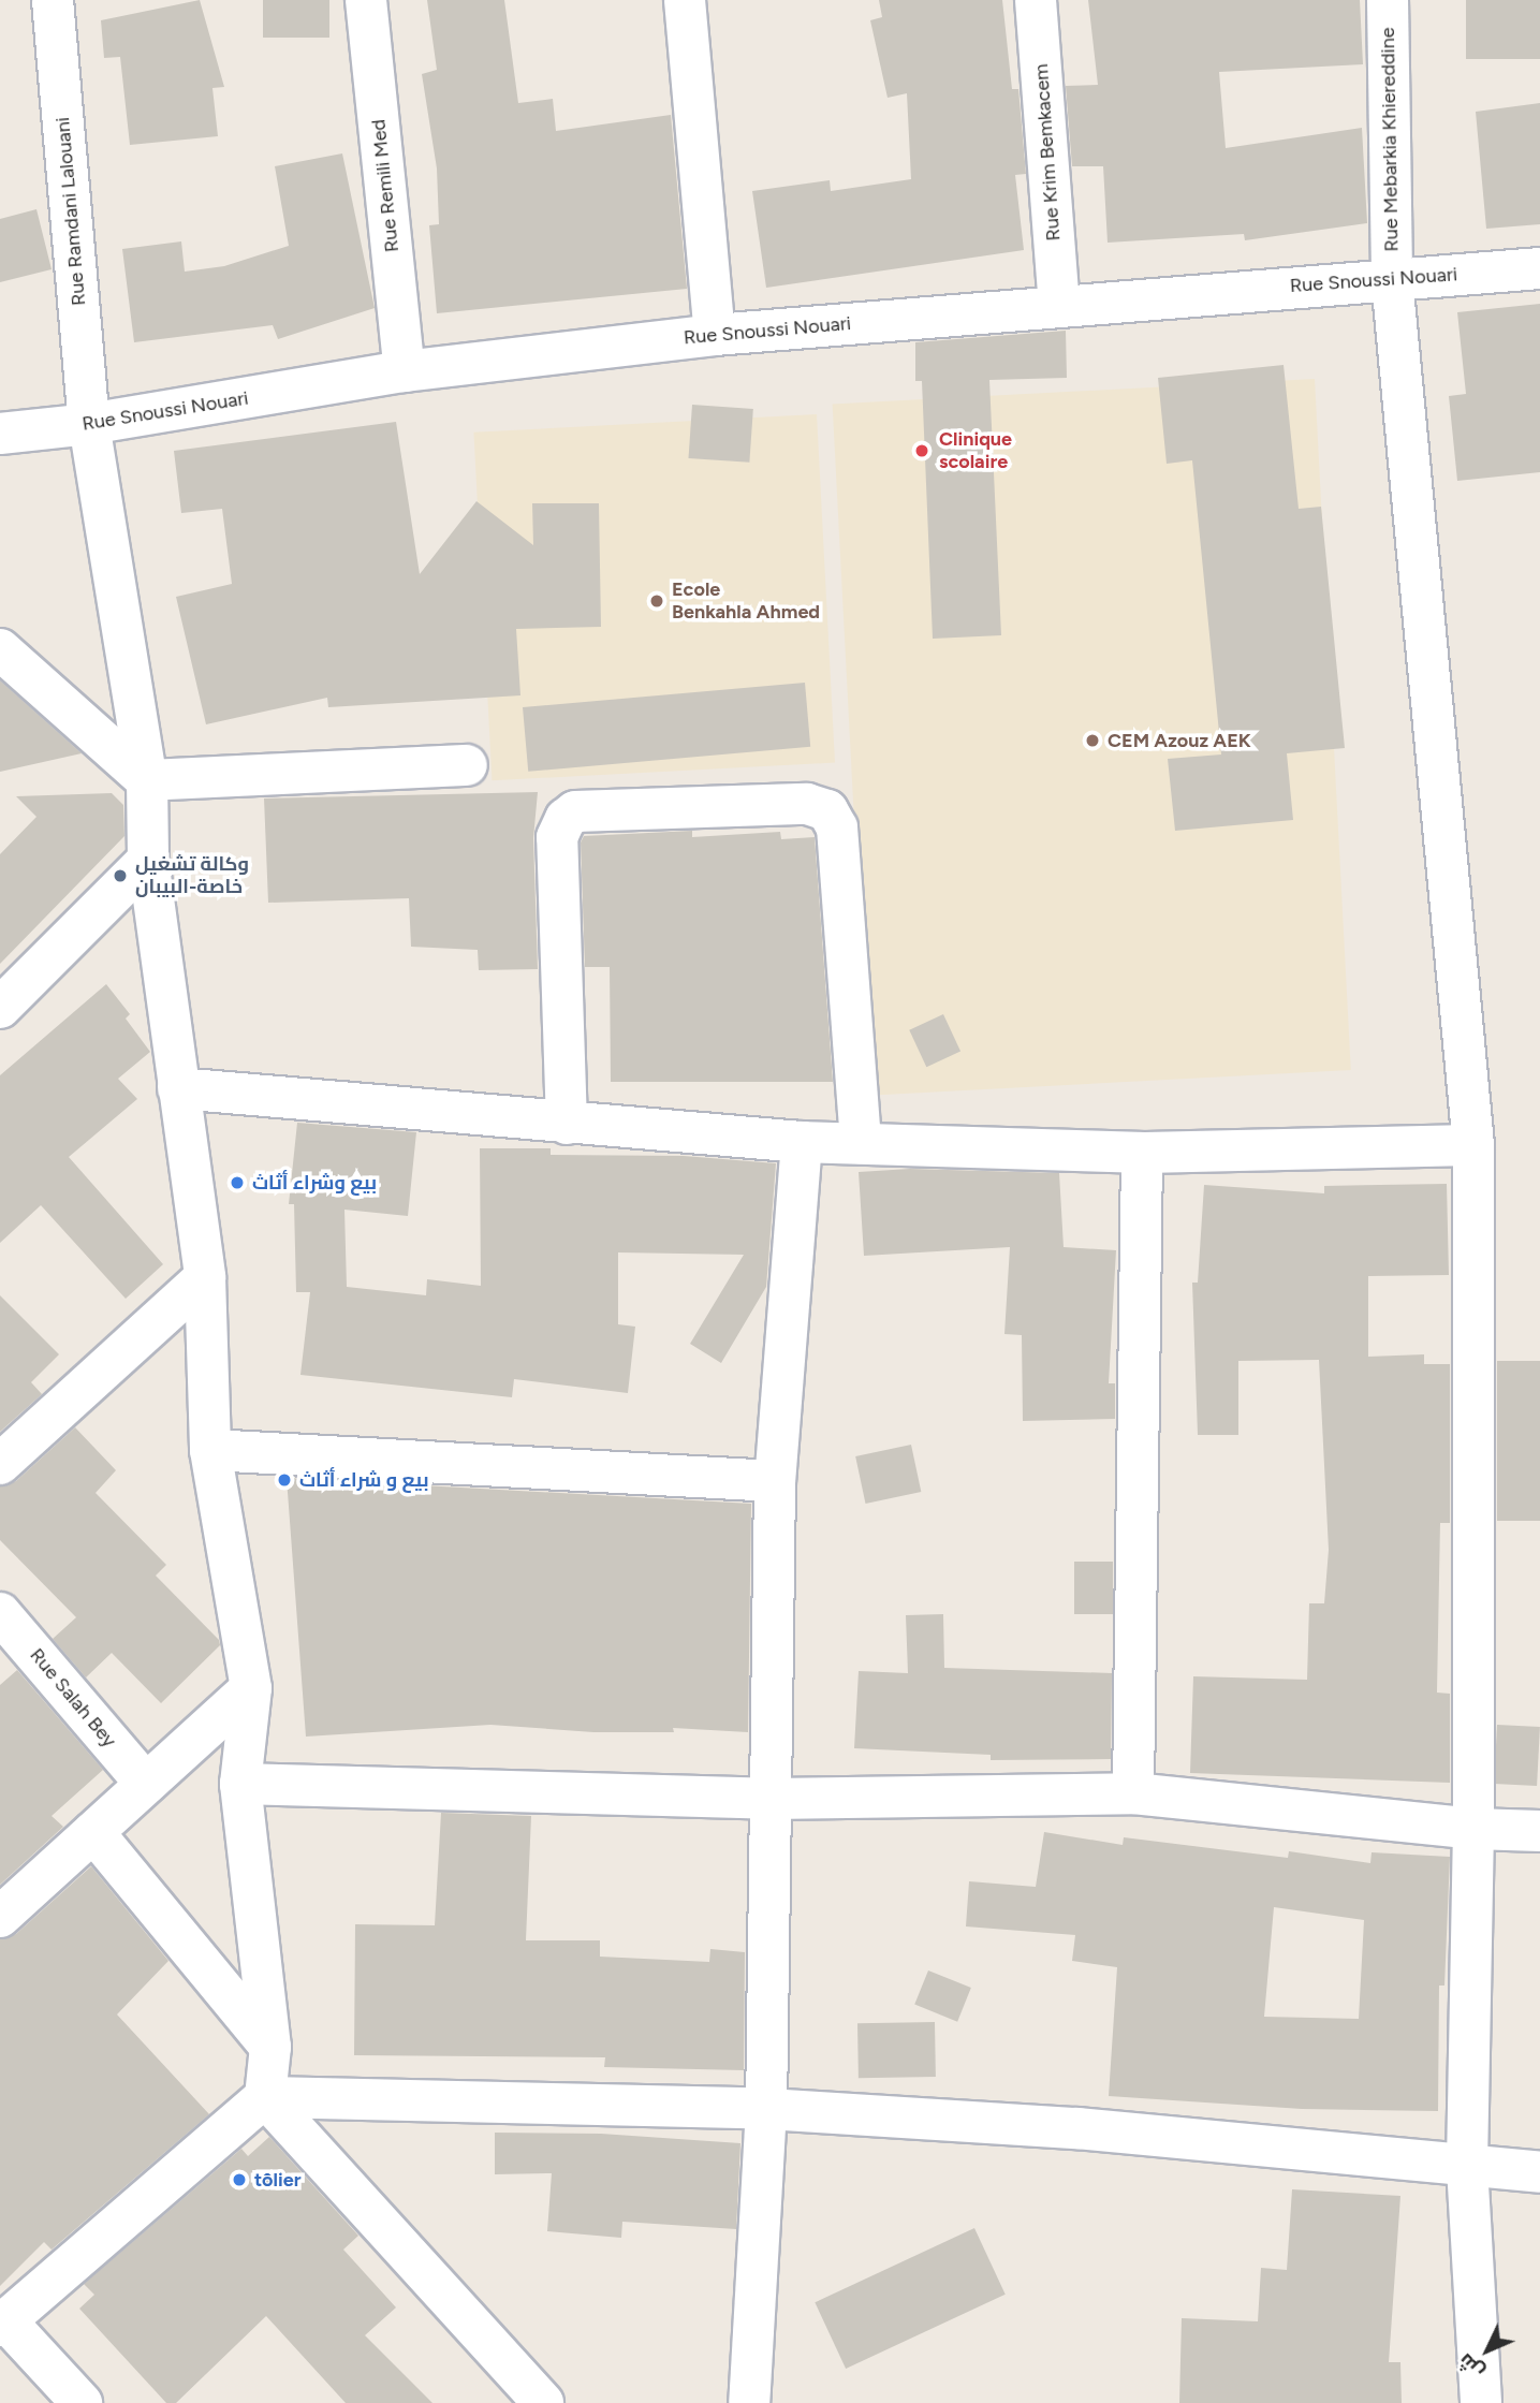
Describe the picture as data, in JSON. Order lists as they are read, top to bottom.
{
  "streets": {
    "street": [
      "Rue Mebarkia Khiereddine",
      "Rue Krim Bemkacem",
      "Rue Remili Med",
      "Rue Ramdani Lalouani",
      "Rue Snoussi Nouari",
      "Rue Salah Bey"
    ]
  },
  "crossings": [
    ["Rue Mebarkia Khiereddine", "Rue Snoussi Nouari"],
    ["Rue Krim Bemkacem", "Rue Snoussi Nouari"],
    ["Rue Remili Med", "Rue Snoussi Nouari"],
    ["Rue Ramdani Lalouani", "Rue Snoussi Nouari"]
  ],
  "places": [
    "Clinique scolaire",
    "Ecole Benkahla Ahmed",
    "CEM Azouz AEK",
    "وكالة تشغيل خاصة-البيبان",
    "بيع وشراء أثاث",
    "بيع و شراء أثاث",
    "tôlier"
  ],
  "north": "bottom left"
}
